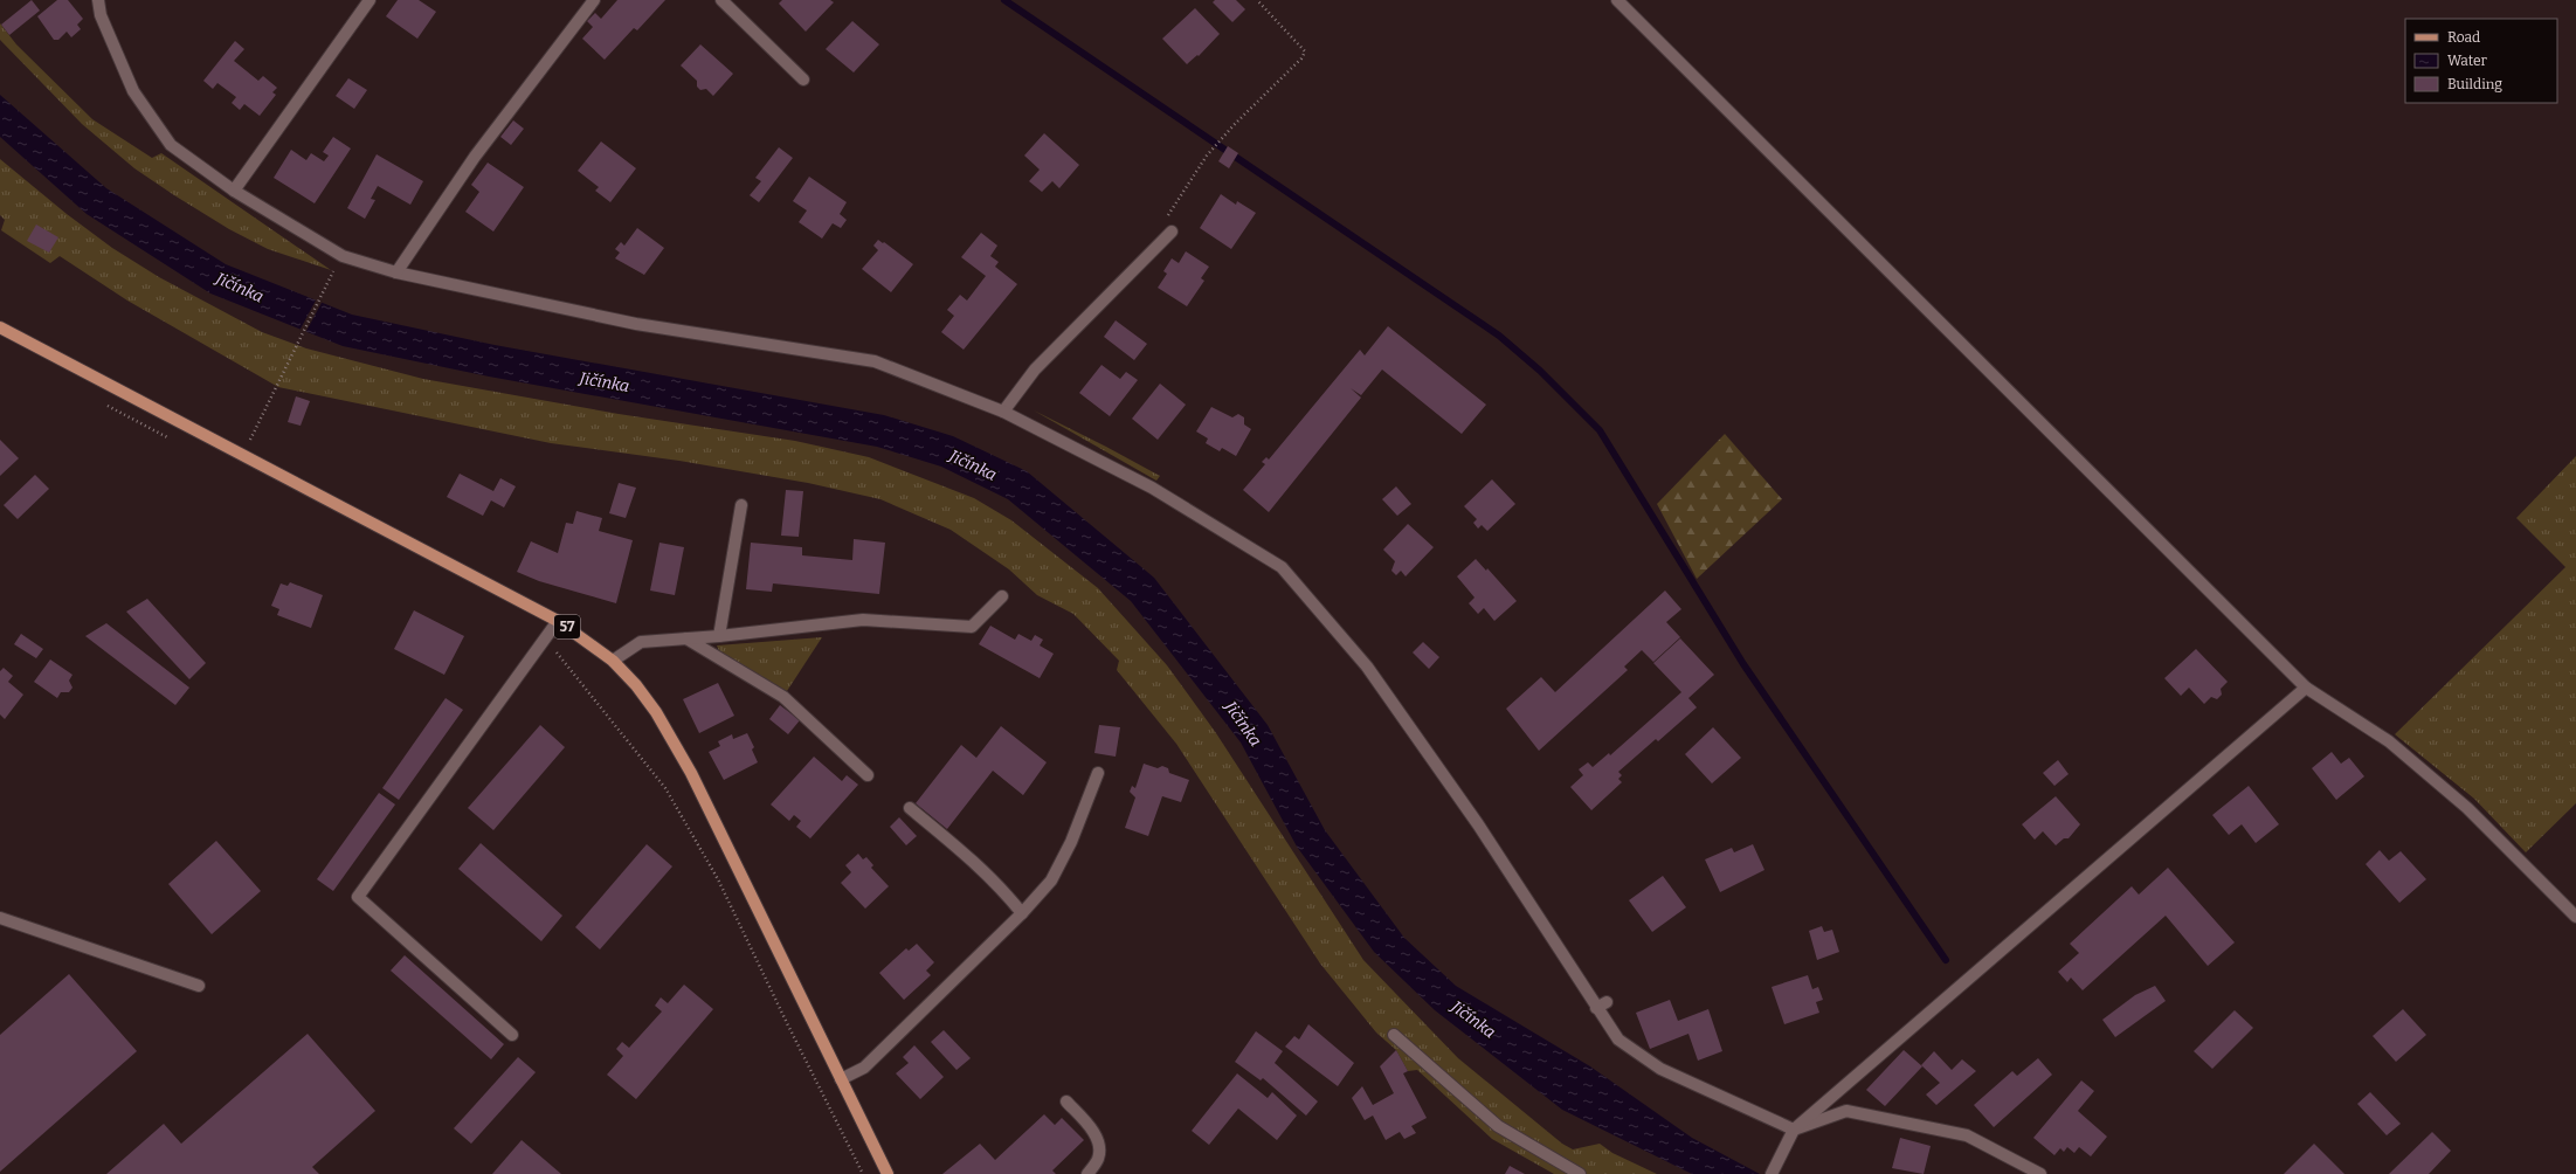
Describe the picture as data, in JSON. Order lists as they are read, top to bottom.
{
  "streets": {
    "main road": ["57"]
  },
  "water": ["Jičínka"],
  "legend": ["Road", "Water", "Building"]
}
